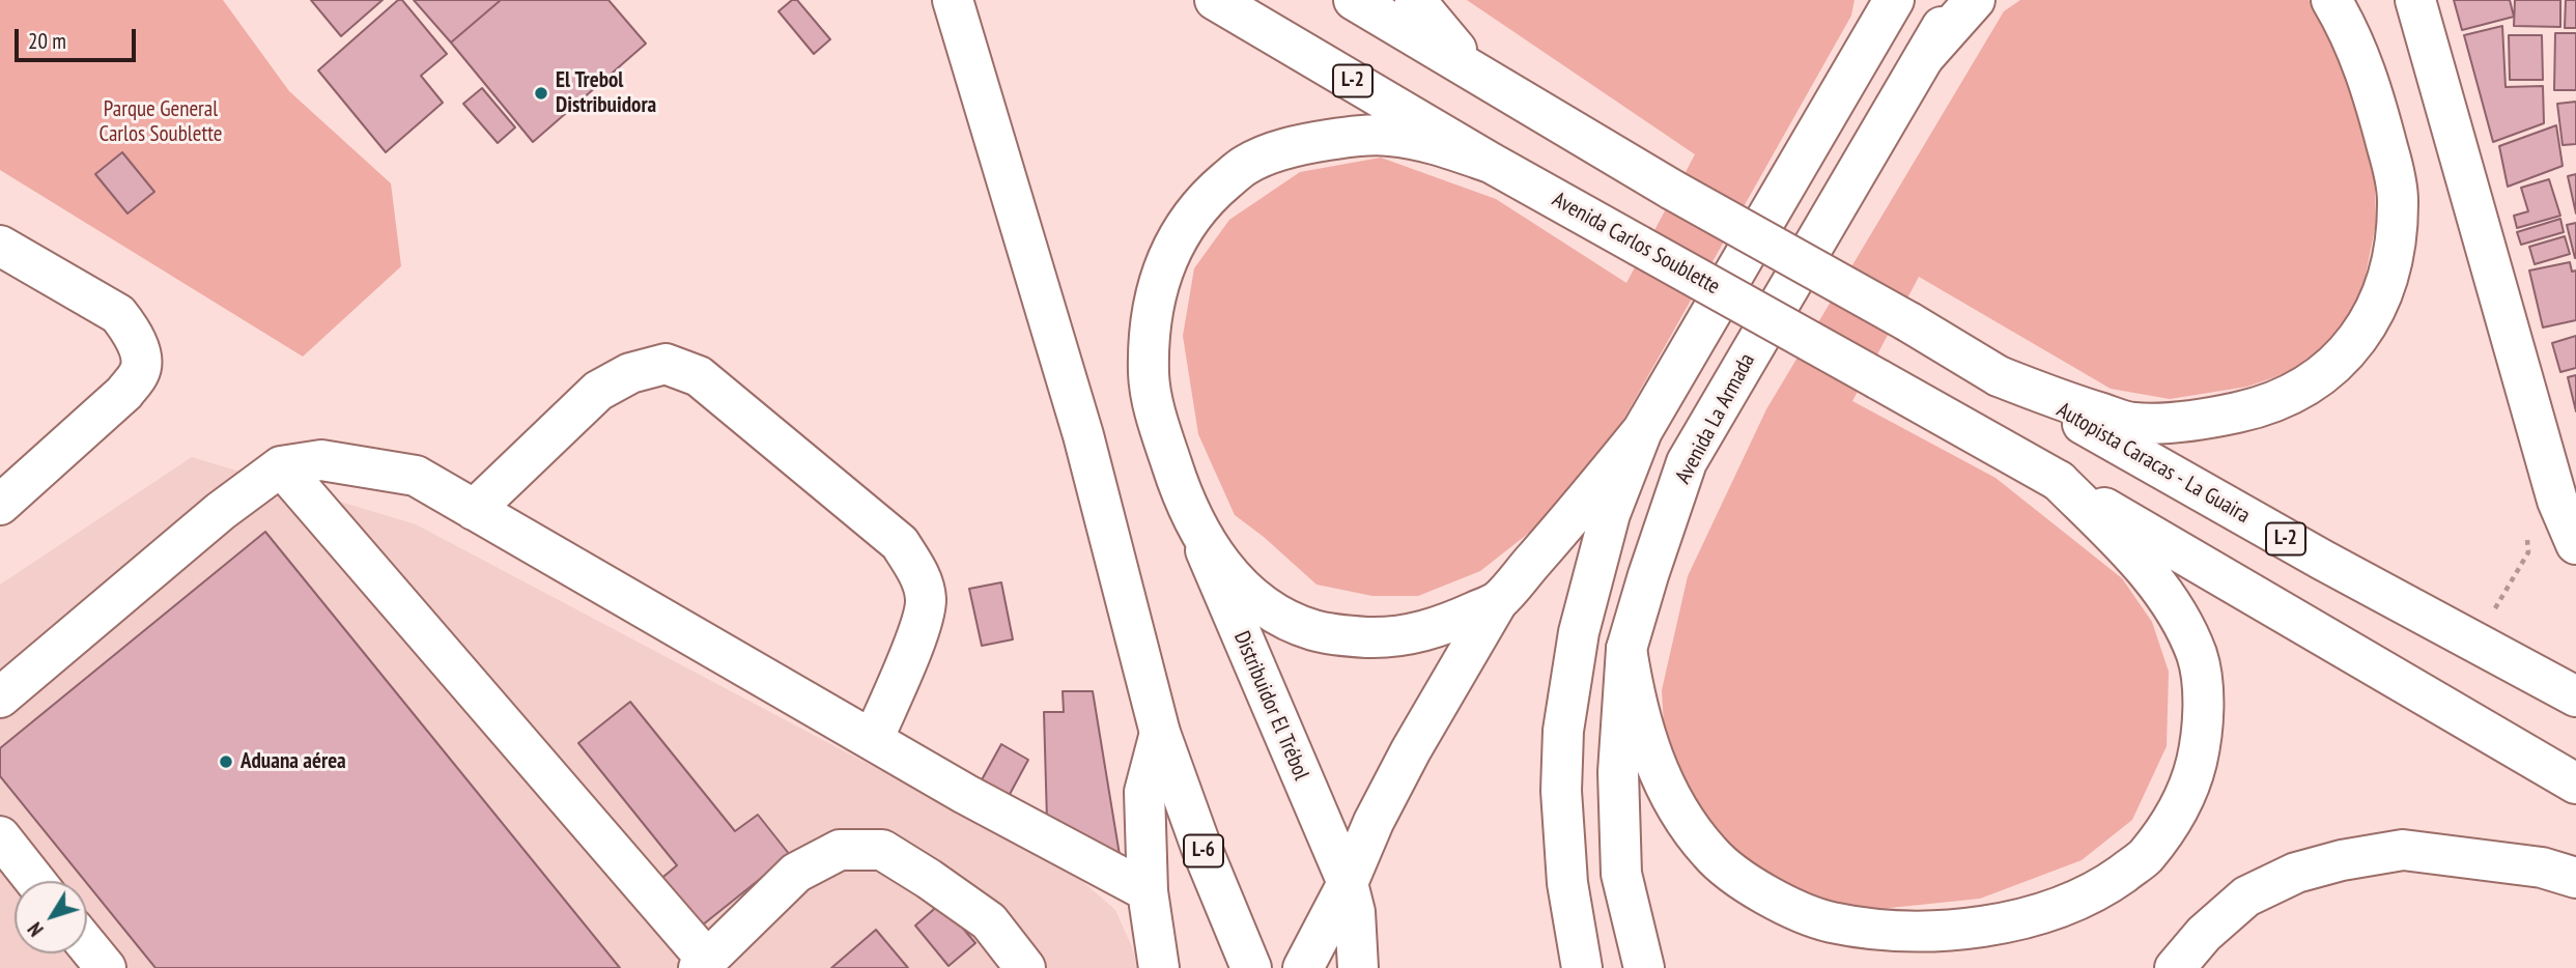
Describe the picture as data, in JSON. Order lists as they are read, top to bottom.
{
  "streets": {
    "main road": [
      "L-2",
      "Avenida Carlos Soublette",
      "Avenida La Armada",
      "Autopista Caracas - La Guaira",
      "Distribuidor El Trébol",
      "L-6"
    ]
  },
  "crossings": [
    ["L-2", "Avenida Carlos Soublette"],
    ["L-2", "Autopista Caracas - La Guaira"]
  ],
  "parks": ["Parque General Carlos Soublette"],
  "places": ["El Trebol Distribuidora", "Aduana aérea"],
  "scale_bar": "20 m",
  "north": "bottom left"
}
